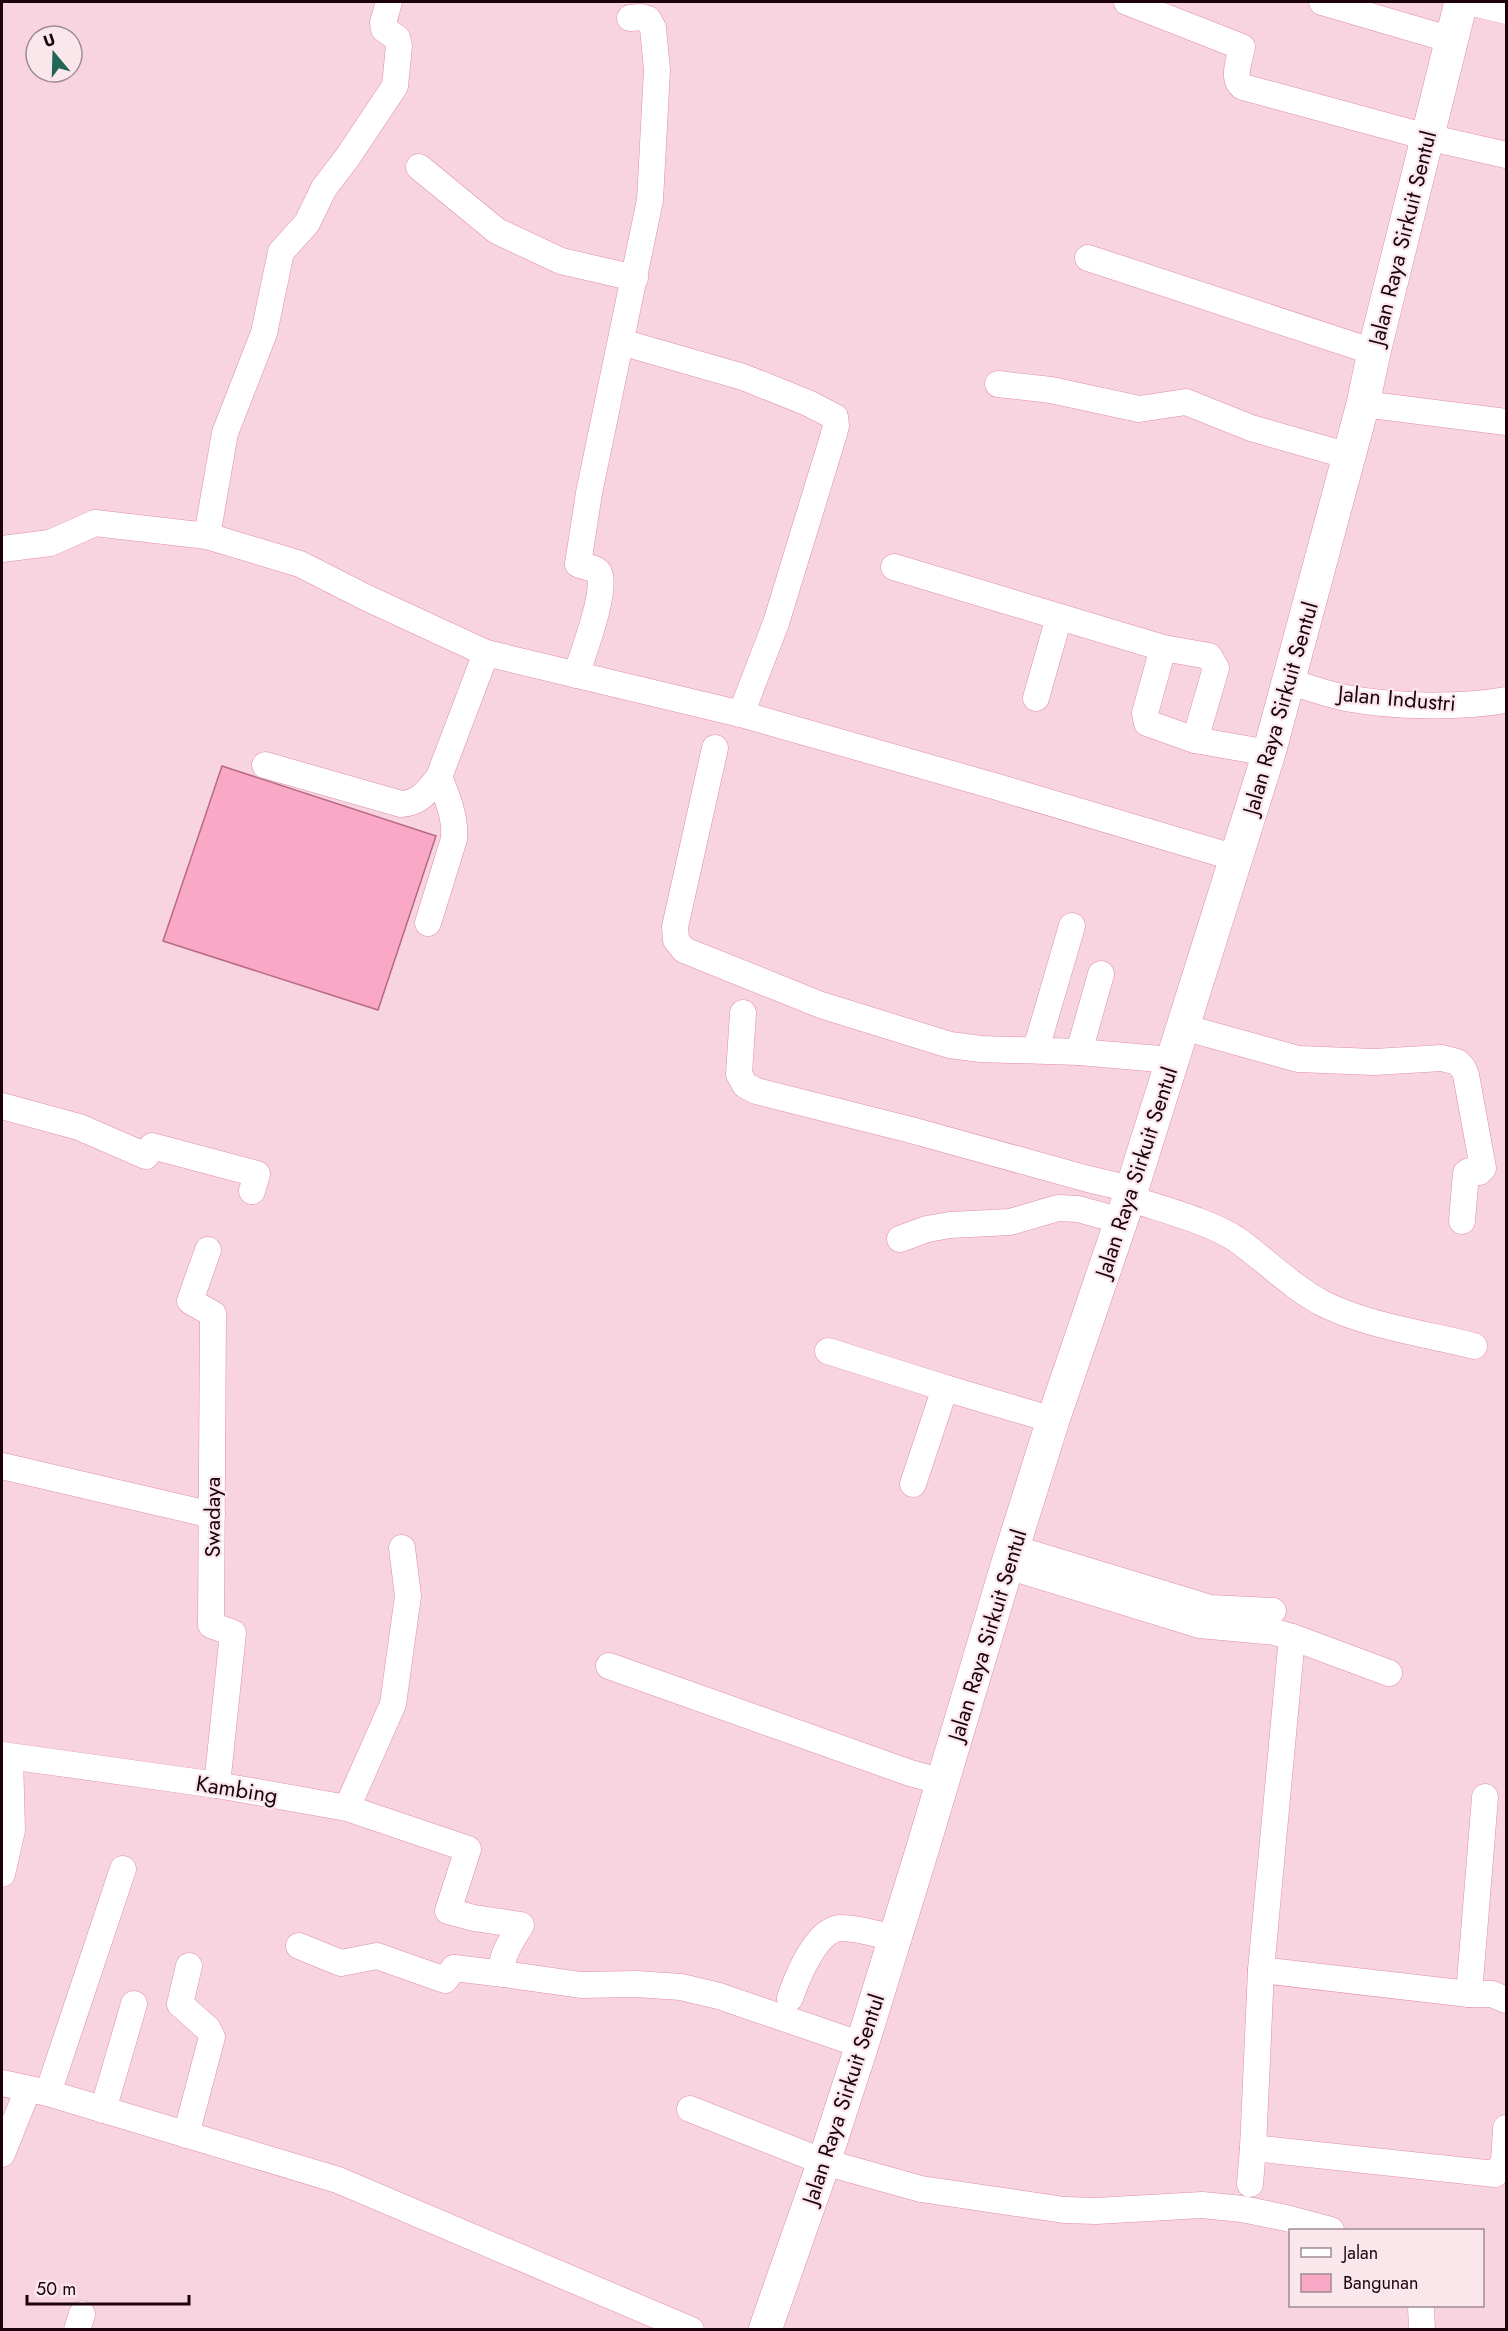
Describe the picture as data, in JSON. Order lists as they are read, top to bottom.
{
  "streets": {
    "main road": ["Jalan Raya Sirkuit Sentul"],
    "street": ["Jalan Industri", "Swadaya", "Kambing"]
  },
  "crossings": [
    ["Jalan Raya Sirkuit Sentul", "Jalan Industri"],
    ["Swadaya", "Kambing"]
  ],
  "legend": ["Jalan", "Bangunan"],
  "scale_bar": "50 m",
  "north": "top"
}
